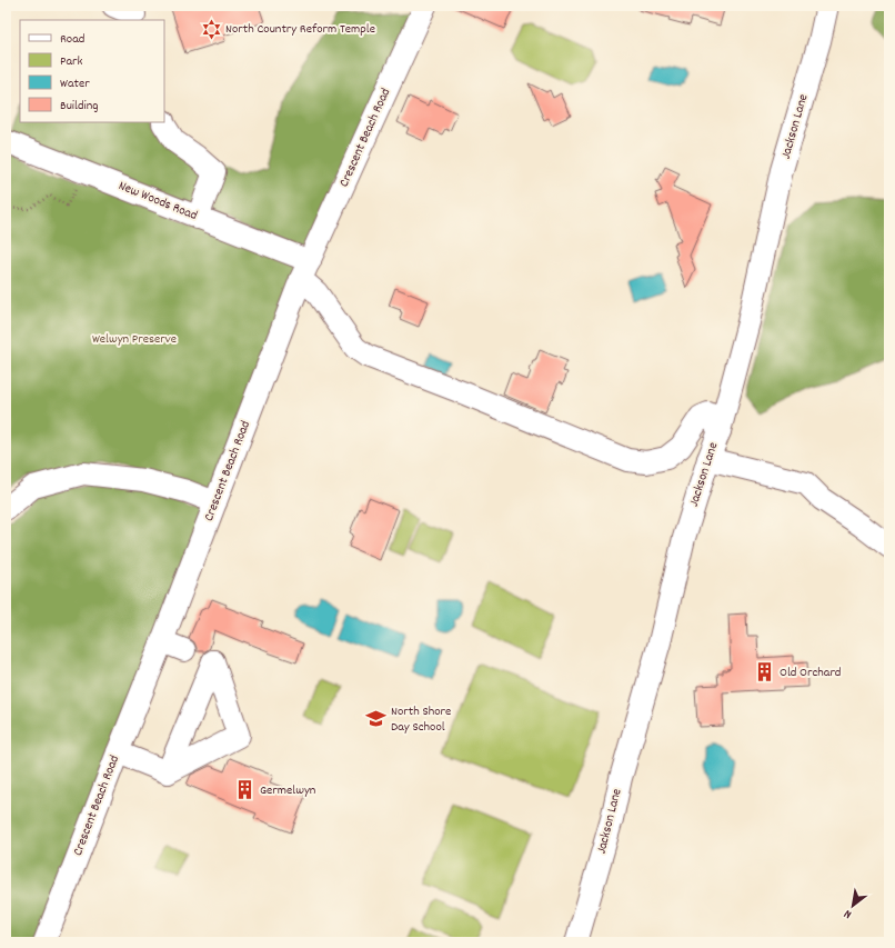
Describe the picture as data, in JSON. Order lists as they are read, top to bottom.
{
  "streets": {
    "street": ["Jackson Lane", "Crescent Beach Road", "New Woods Road"]
  },
  "crossings": [
    ["Crescent Beach Road", "New Woods Road"]
  ],
  "parks": ["Welwyn Preserve"],
  "places": {
    "synagogue": ["North Country Reform Temple"],
    "building": ["Old Orchard", "Germelwyn"],
    "school or university": ["North Shore Day School"]
  },
  "legend": [
    "Road",
    "Park",
    "Water",
    "Building"
  ],
  "north": "bottom left"
}
